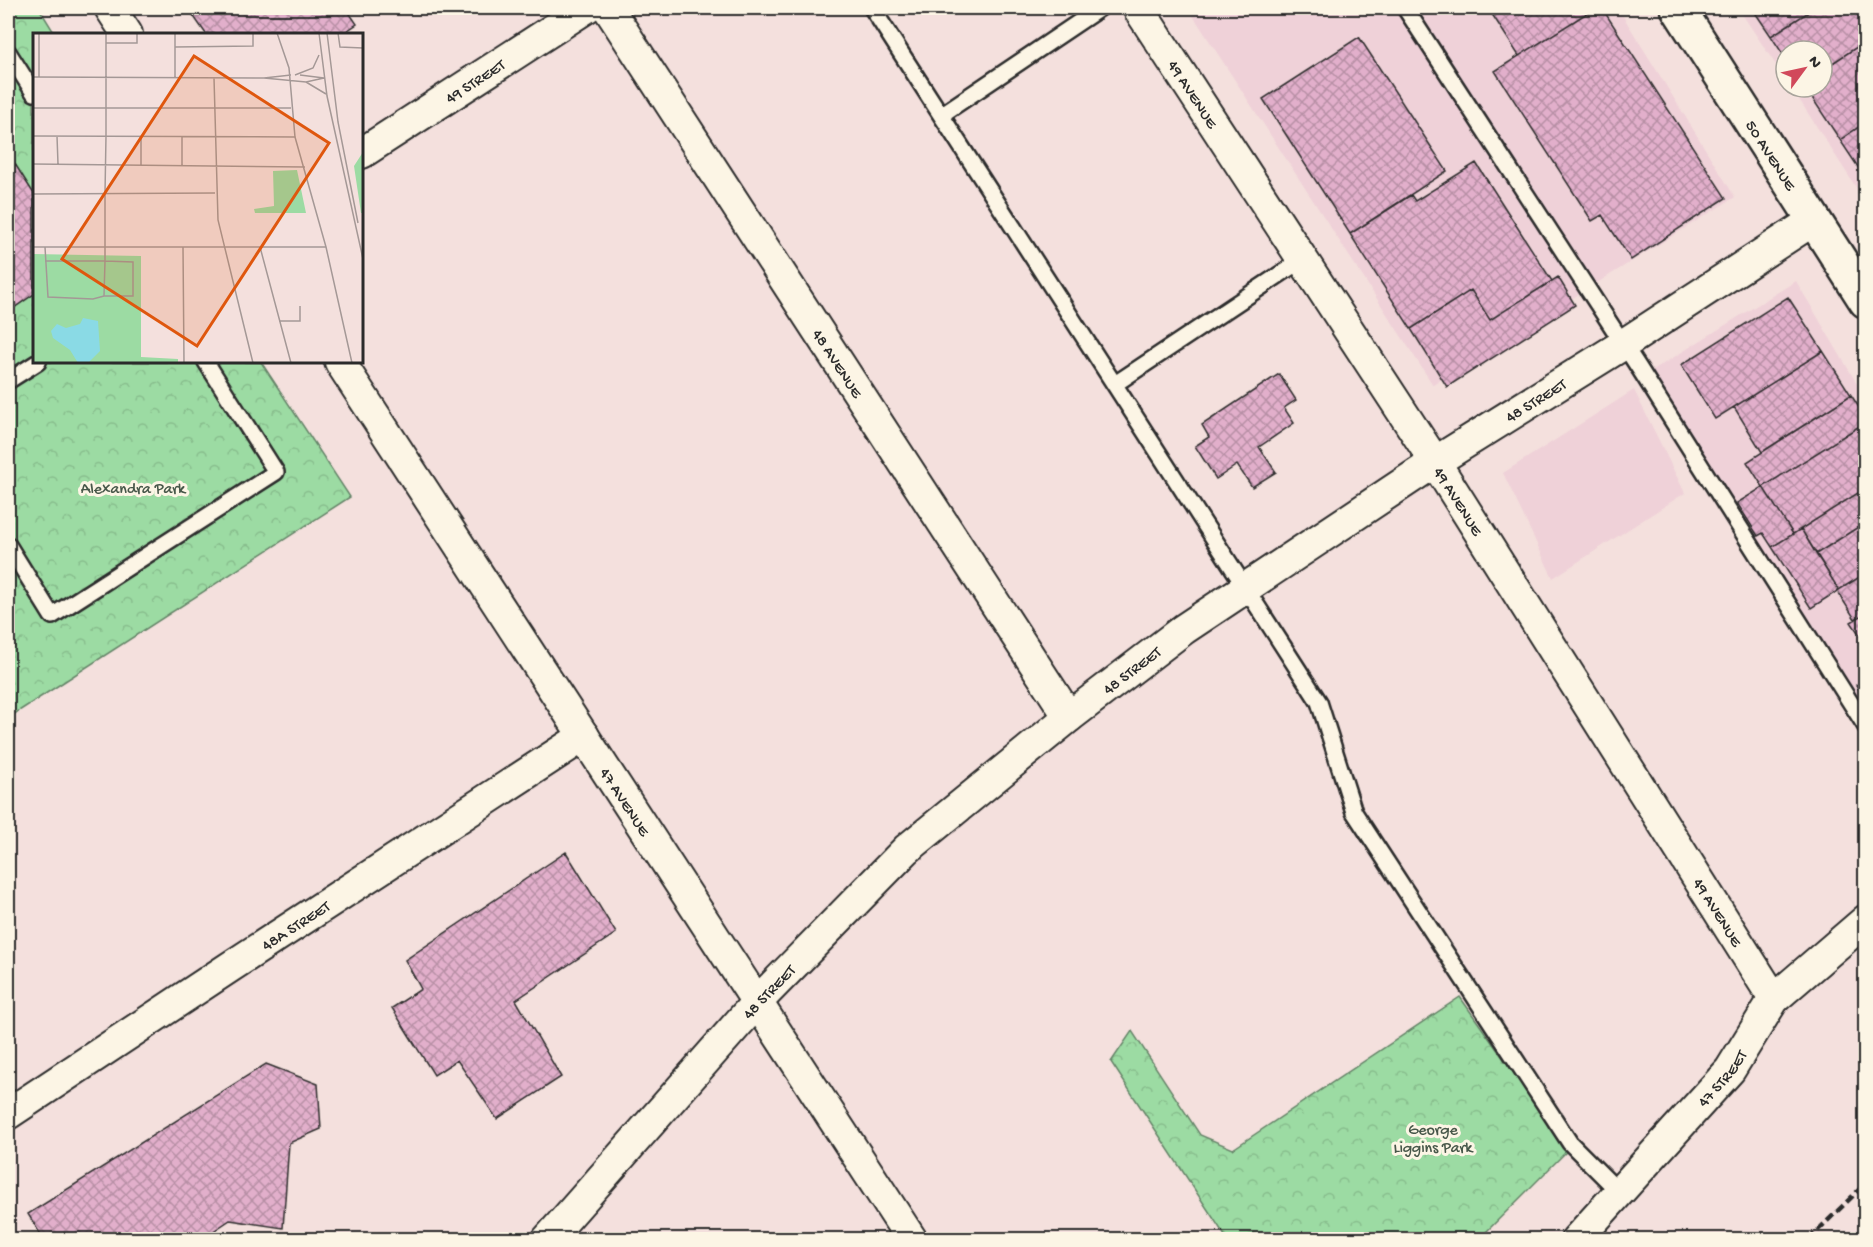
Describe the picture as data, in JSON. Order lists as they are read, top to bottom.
{
  "streets": {
    "street": [
      "49 STREET",
      "49 AVENUE",
      "50 AVENUE",
      "48 AVENUE",
      "48 STREET",
      "47 AVENUE",
      "48A STREET",
      "47 STREET"
    ]
  },
  "crossings": [
    ["49 AVENUE", "48 STREET"],
    ["49 AVENUE", "47 STREET"],
    ["50 AVENUE", "48 STREET"],
    ["48 AVENUE", "48 STREET"],
    ["48 STREET", "47 AVENUE"],
    ["47 AVENUE", "48A STREET"]
  ],
  "parks": ["Alexandra Park", "George Liggins Park"],
  "north": "top right"
}
